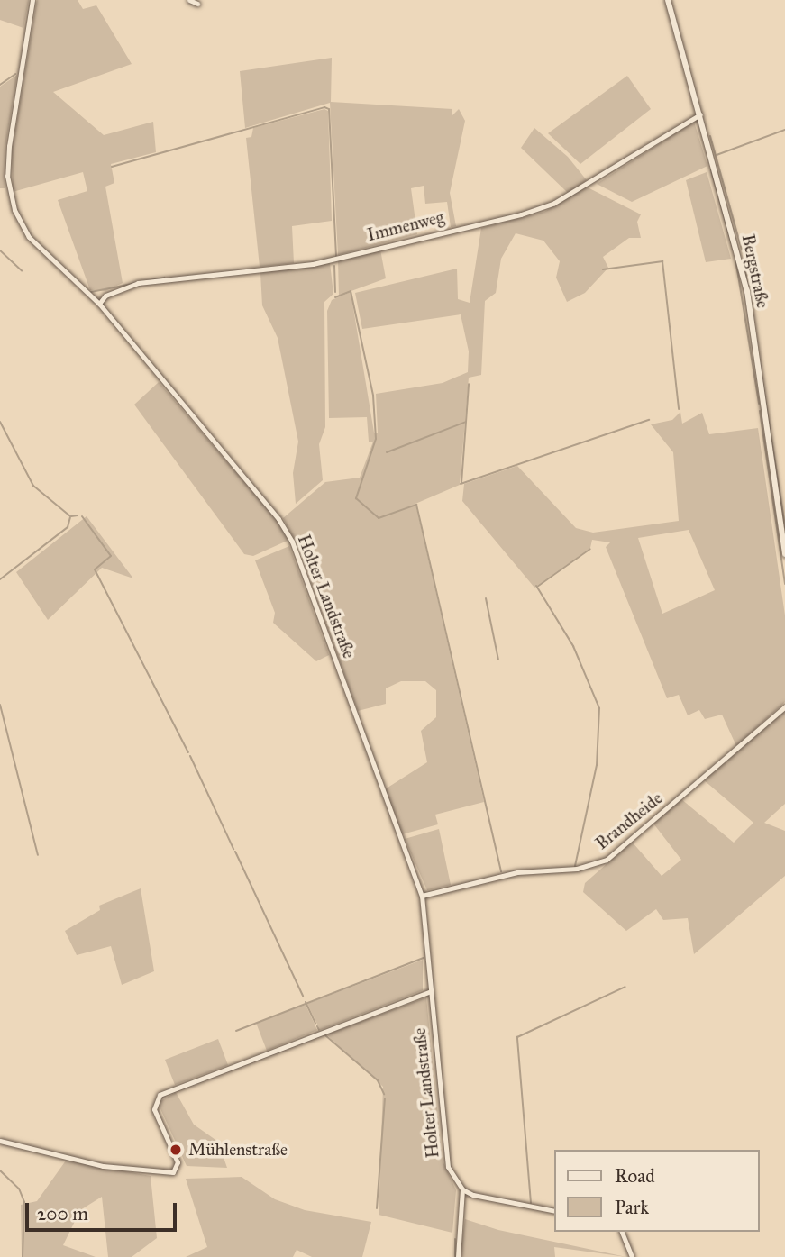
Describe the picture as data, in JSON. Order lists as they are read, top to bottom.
{
  "streets": {
    "street": [
      "Immenweg",
      "Bergstraße",
      "Holter Landstraße",
      "Brandheide"
    ]
  },
  "crossings": [
    ["Immenweg", "Bergstraße"],
    ["Immenweg", "Holter Landstraße"],
    ["Holter Landstraße", "Brandheide"]
  ],
  "places": ["Mühlenstraße"],
  "legend": ["Road", "Park"],
  "scale_bar": "200 m"
}
